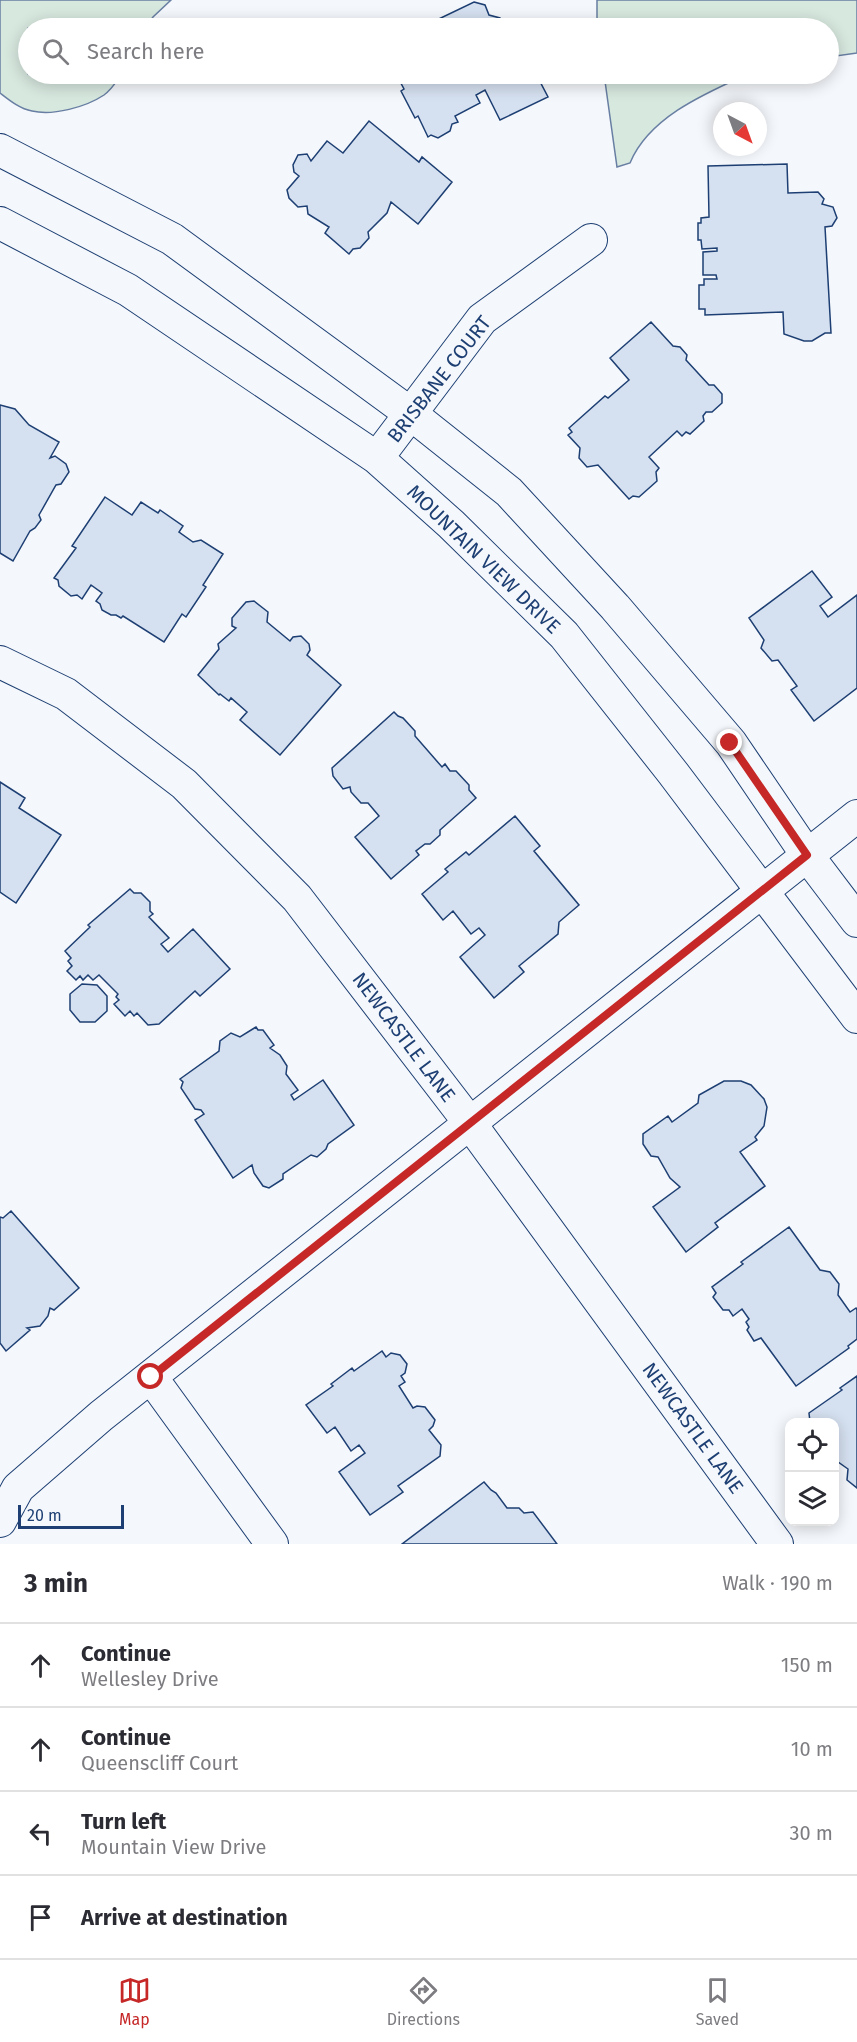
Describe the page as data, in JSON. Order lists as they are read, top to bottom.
{
  "streets": {
    "street": ["BRISBANE COURT", "MOUNTAIN VIEW DRIVE", "NEWCASTLE LANE"]
  },
  "crossings": [
    ["BRISBANE COURT", "MOUNTAIN VIEW DRIVE"]
  ],
  "scale_bar": "20 m",
  "north": "bottom right",
  "page": {
    "search": "Search here",
    "scale": "20 m",
    "heading": ["3 min", "Walk · 190 m"],
    "list": [
      ["Continue", "Wellesley Drive", "150 m"],
      ["Continue", "Queenscliff Court", "10 m"],
      ["Turn left", "Mountain View Drive", "30 m"],
      "Arrive at destination"
    ],
    "nav": ["Map", "Directions", "Saved"]
  }
}
